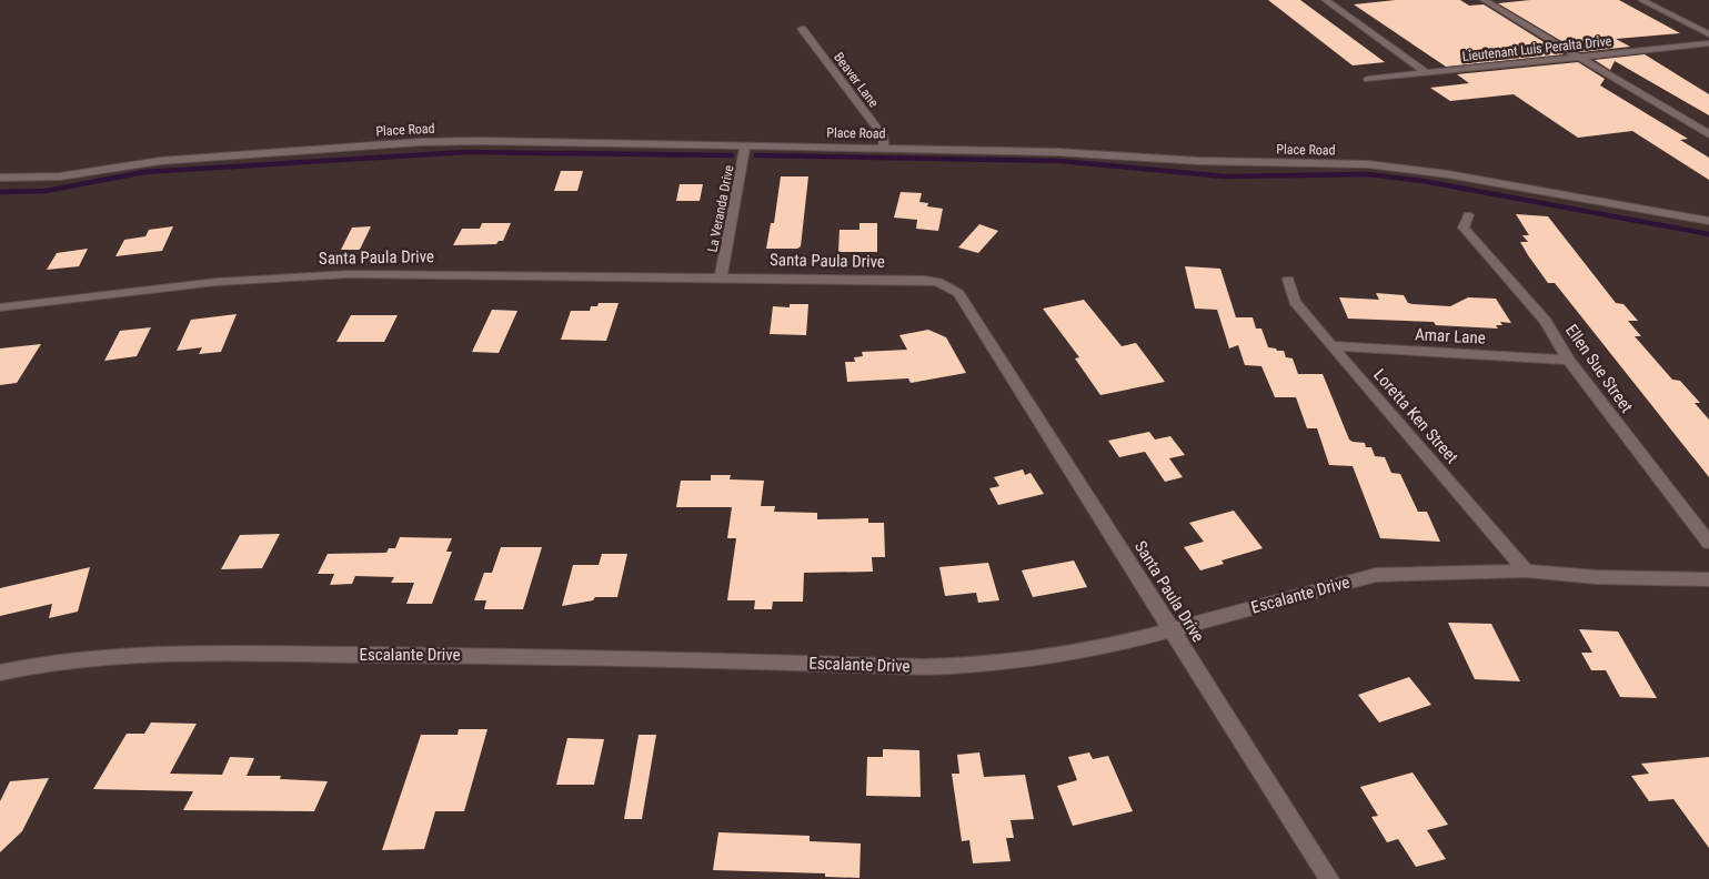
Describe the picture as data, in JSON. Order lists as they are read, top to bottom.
{
  "streets": {
    "street": [
      "Lieutenant Luis Peralta Drive",
      "Beaver Lane",
      "Place Road",
      "La Veranda Drive",
      "Santa Paula Drive",
      "Amar Lane",
      "Ellen Sue Street",
      "Loretta Ken Street",
      "Escalante Drive"
    ]
  },
  "crossings": [
    ["Beaver Lane", "Place Road"],
    ["Place Road", "La Veranda Drive"],
    ["La Veranda Drive", "Santa Paula Drive"],
    ["Santa Paula Drive", "Escalante Drive"],
    ["Amar Lane", "Ellen Sue Street"],
    ["Amar Lane", "Loretta Ken Street"],
    ["Loretta Ken Street", "Escalante Drive"]
  ]
}
